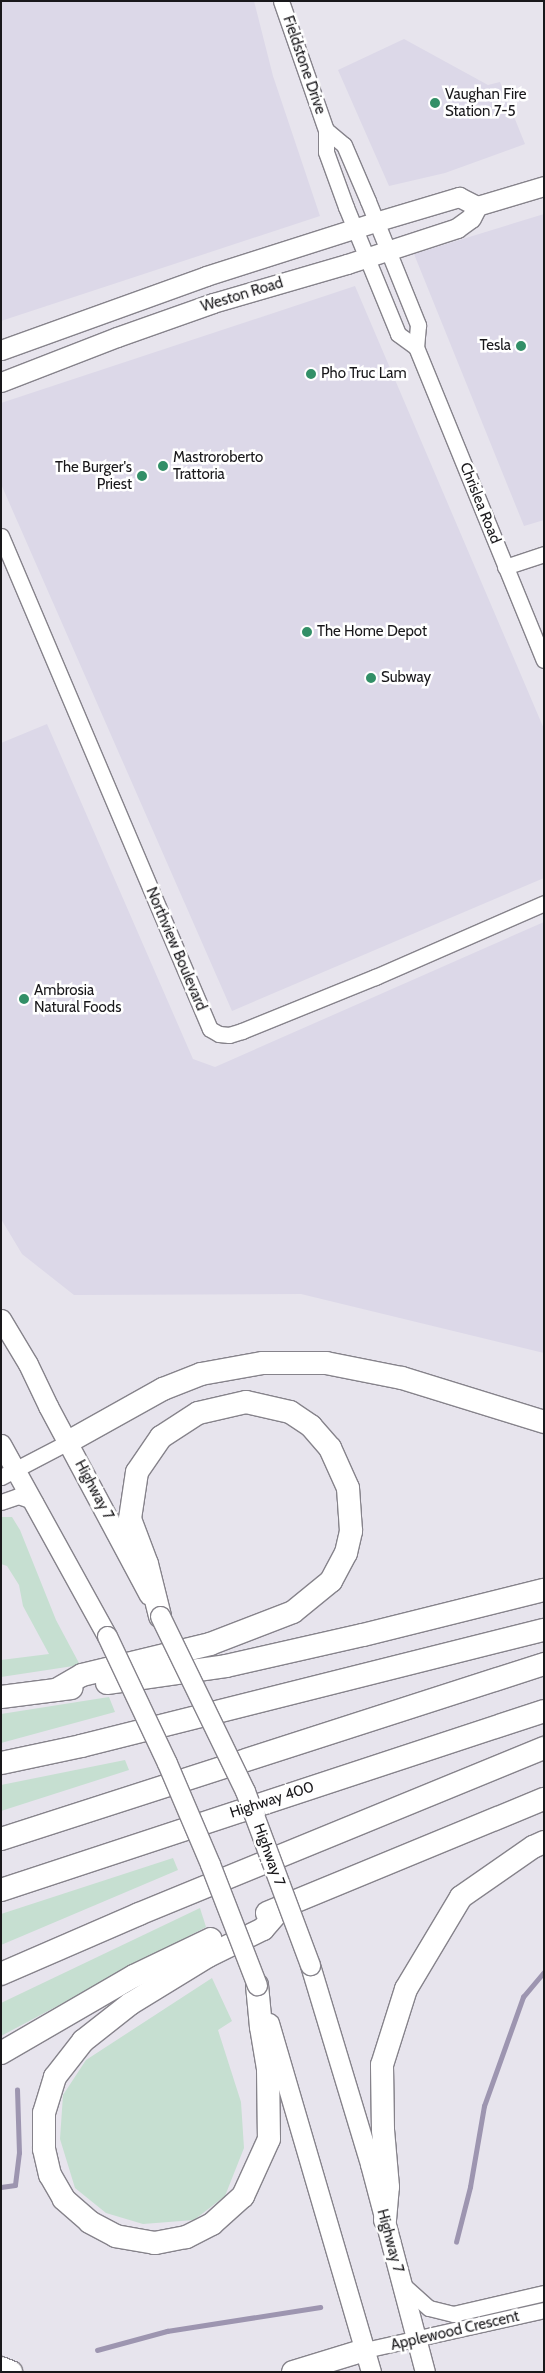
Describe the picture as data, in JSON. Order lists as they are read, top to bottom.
{
  "streets": {
    "highway": ["Highway 400"],
    "main road": ["Weston Road", "Highway 7"],
    "street": [
      "Fieldstone Drive",
      "Chrislea Road",
      "Northview Boulevard",
      "Applewood Crescent"
    ]
  },
  "crossings": [
    ["Fieldstone Drive", "Weston Road"],
    ["Fieldstone Drive", "Chrislea Road"],
    ["Weston Road", "Chrislea Road"],
    ["Highway 7", "Applewood Crescent"]
  ],
  "places": [
    "Vaughan Fire Station 7-5",
    "Tesla",
    "Pho Truc Lam",
    "Mastroroberto Trattoria",
    "The Burger's Priest",
    "The Home Depot",
    "Subway",
    "Ambrosia Natural Foods"
  ]
}
